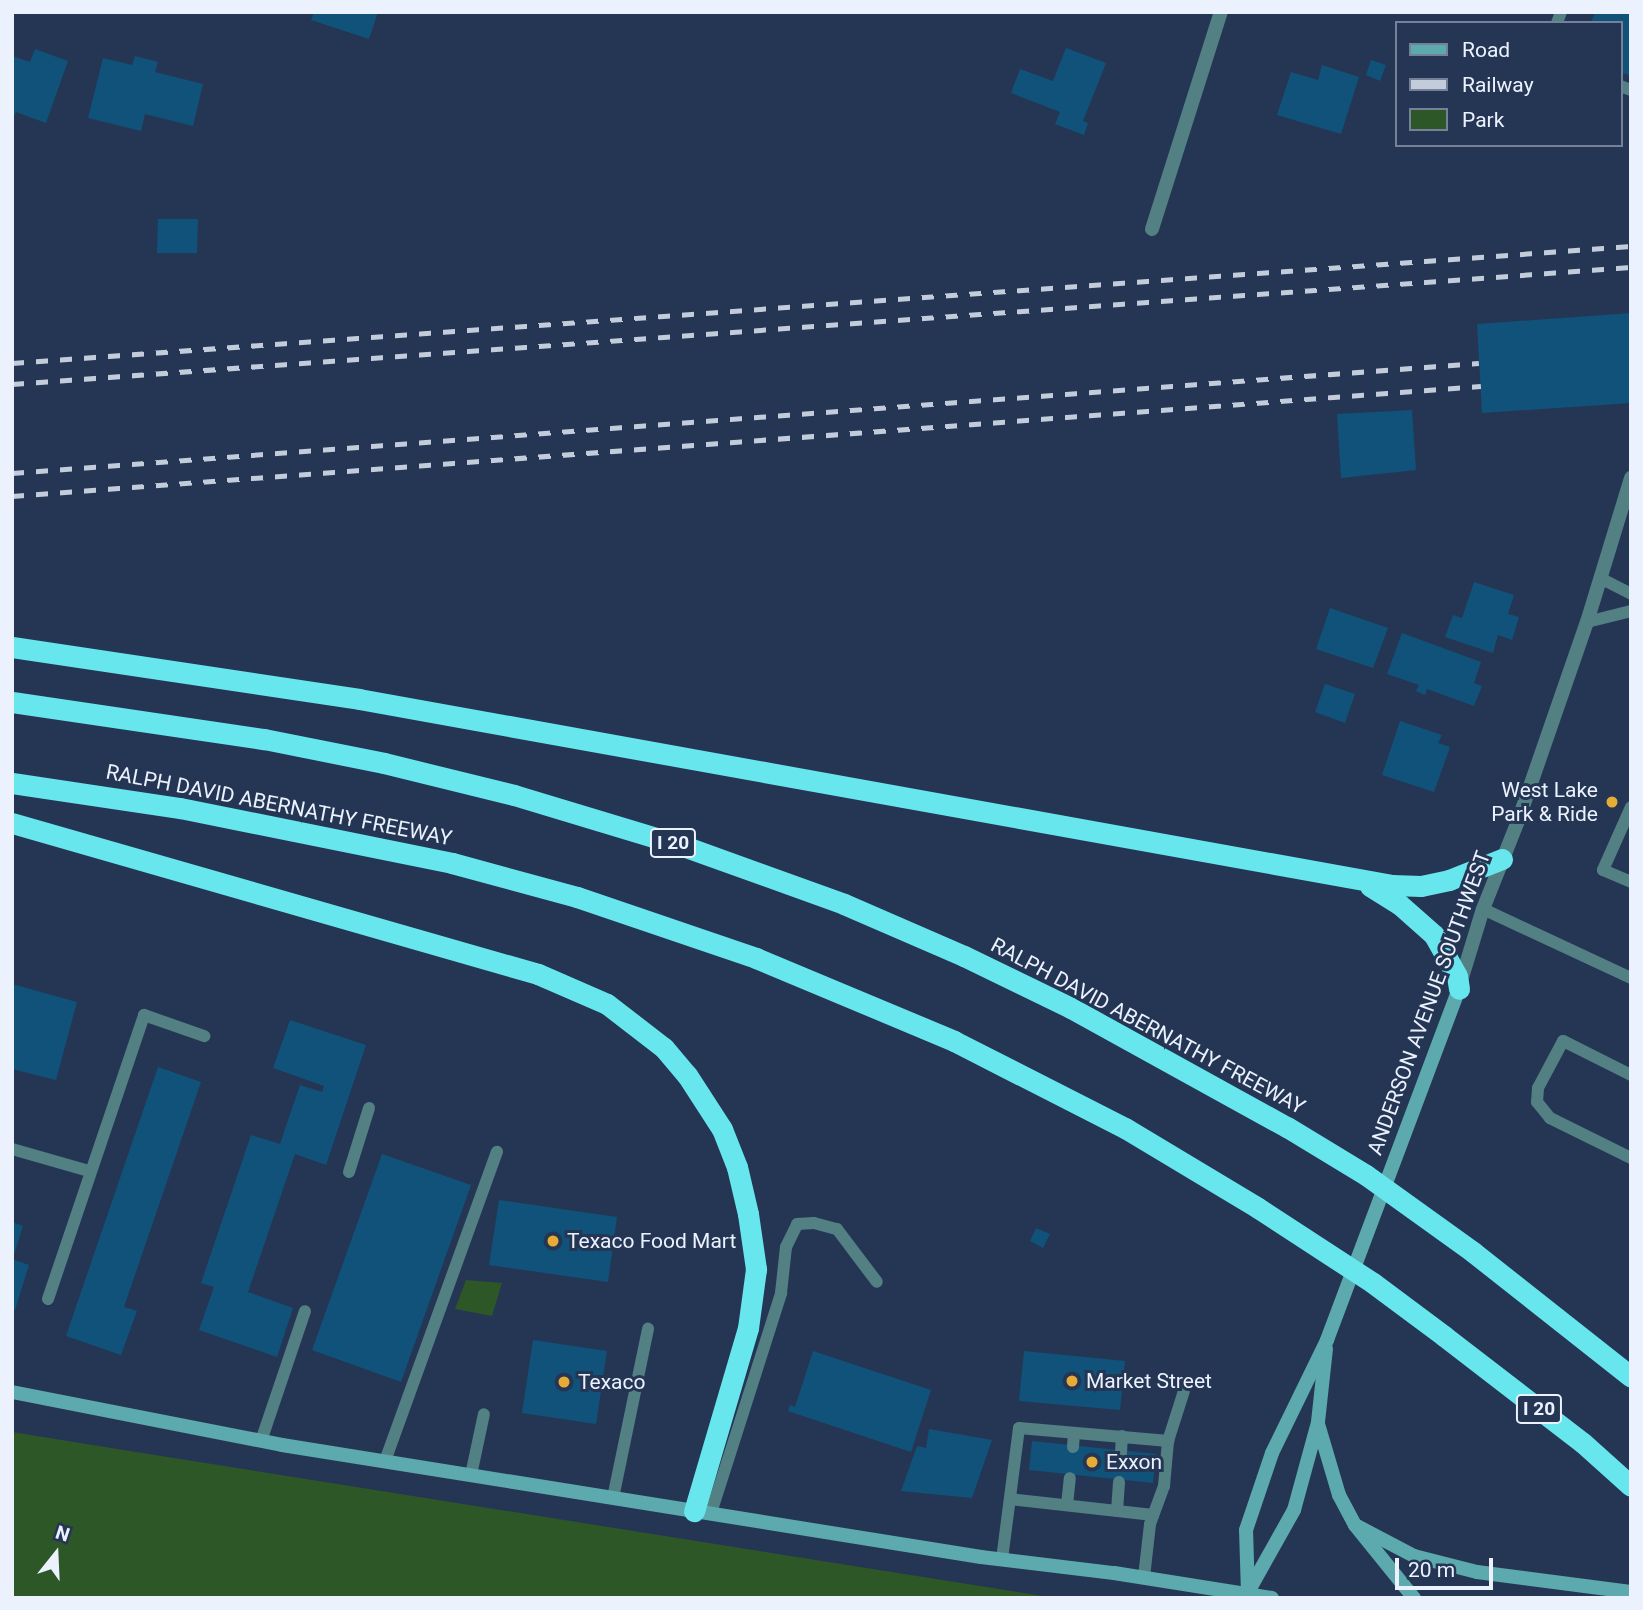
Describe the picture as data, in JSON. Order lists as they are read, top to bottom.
{
  "streets": {
    "highway": ["RALPH DAVID ABERNATHY FREEWAY", "I 20"],
    "main road": ["ANDERSON AVENUE SOUTHWEST"]
  },
  "places": [
    "West Lake Park & Ride",
    "Texaco Food Mart",
    "Market Street",
    "Texaco",
    "Exxon"
  ],
  "legend": ["Road", "Railway", "Park"],
  "scale_bar": "20 m",
  "north": "top"
}
